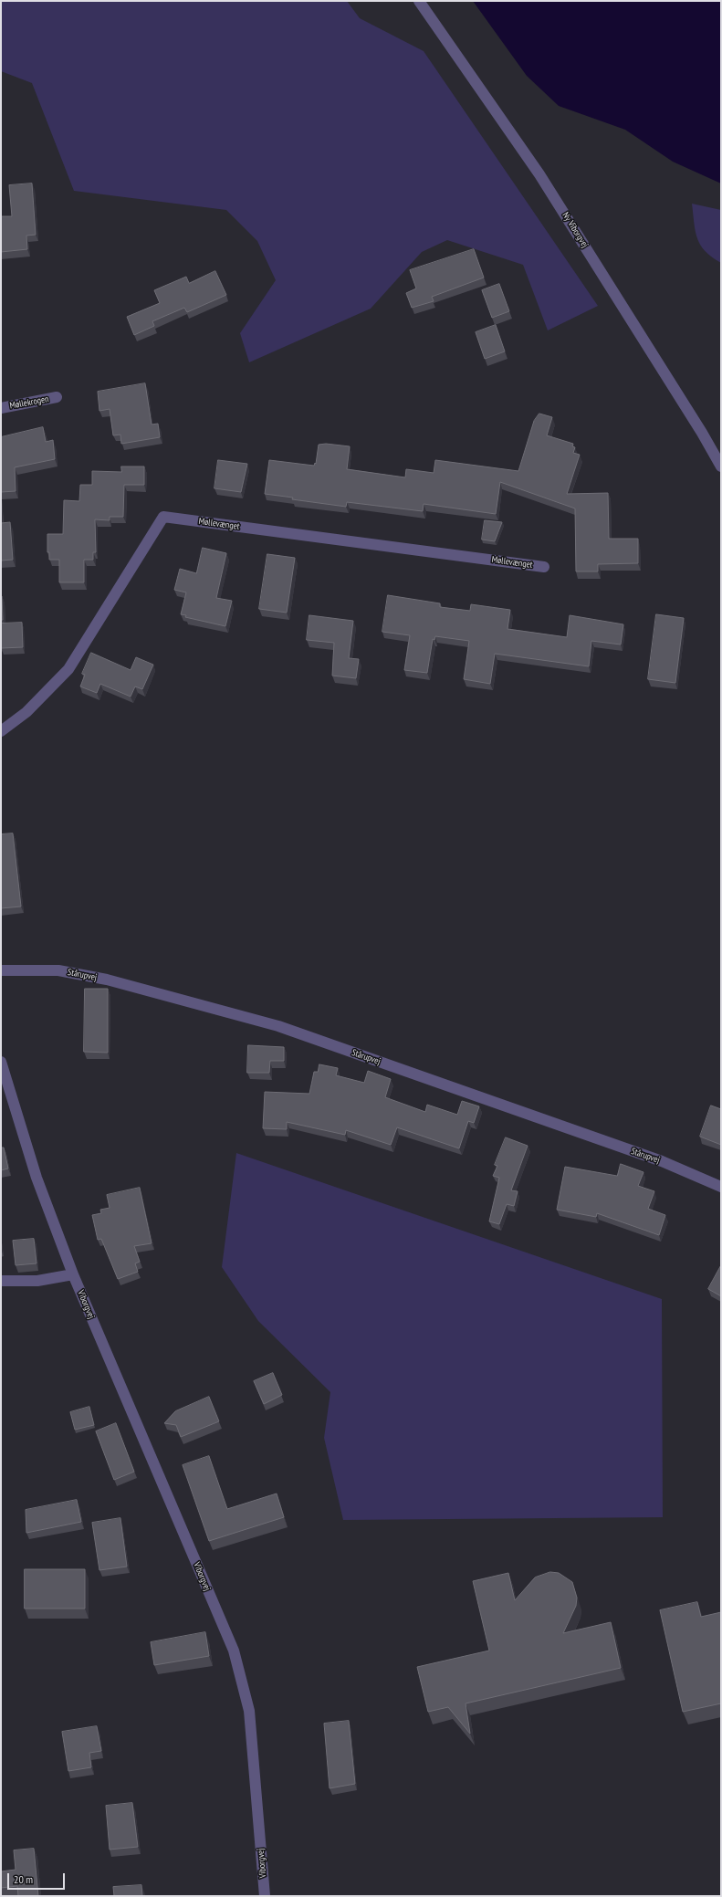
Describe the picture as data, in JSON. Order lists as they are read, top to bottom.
{
  "streets": {
    "street": [
      "Ny Viborgvej",
      "Møllekrogen",
      "Møllevænget",
      "Stårupvej",
      "Viborgvej"
    ]
  },
  "scale_bar": "20 m"
}
